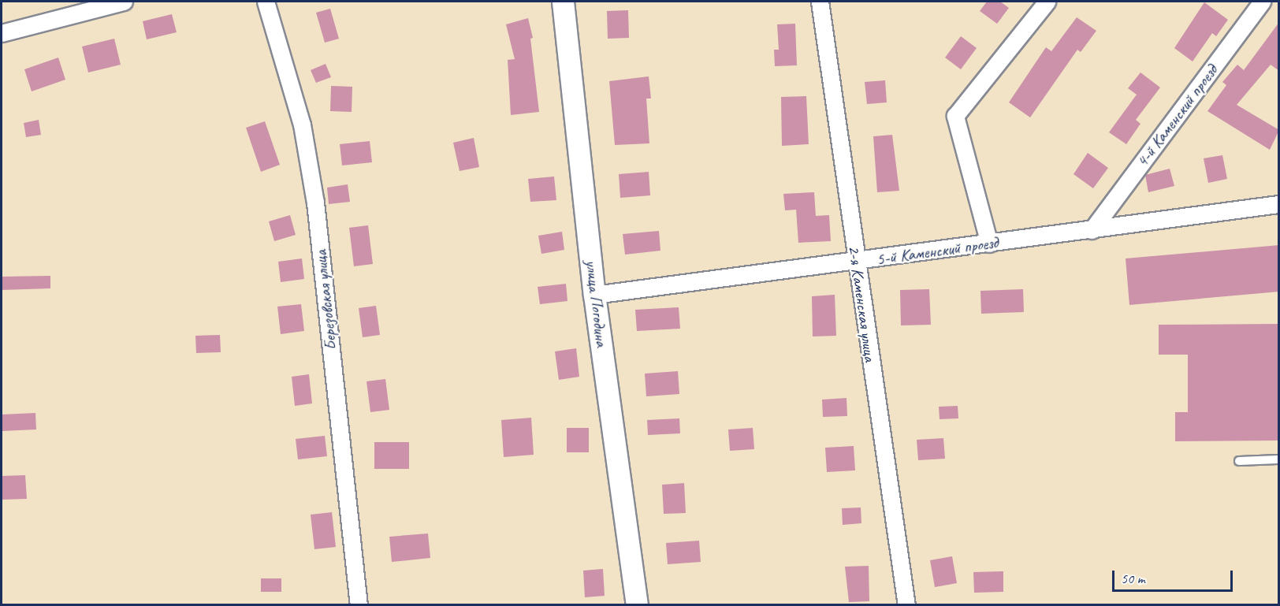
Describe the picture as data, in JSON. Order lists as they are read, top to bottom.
{
  "streets": {
    "street": [
      "4-й Каменский проезд",
      "5-й Каменский проезд",
      "Березовская улица",
      "улица Погодина",
      "2-я Каменская улица"
    ]
  },
  "crossings": [
    ["4-й Каменский проезд", "5-й Каменский проезд"],
    ["5-й Каменский проезд", "улица Погодина"],
    ["5-й Каменский проезд", "2-я Каменская улица"]
  ],
  "scale_bar": "50 m"
}
